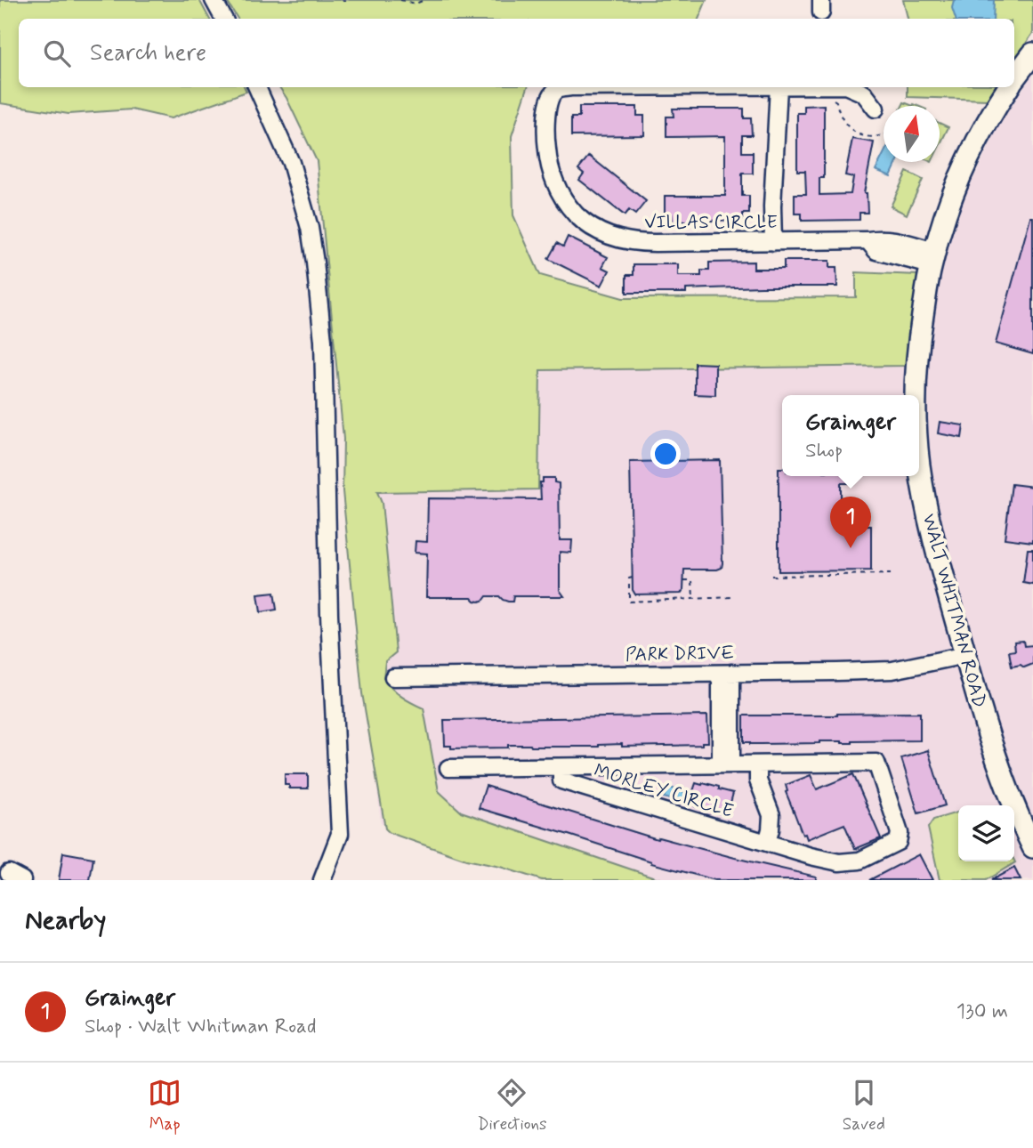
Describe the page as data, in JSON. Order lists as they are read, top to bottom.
{
  "streets": {
    "main road": ["WALT WHITMAN ROAD"],
    "street": ["VILLAS CIRCLE", "PARK DRIVE", "MORLEY CIRCLE"]
  },
  "crossings": [
    ["VILLAS CIRCLE", "WALT WHITMAN ROAD"],
    ["WALT WHITMAN ROAD", "PARK DRIVE"]
  ],
  "north": "top",
  "page": {
    "search": "Search here",
    "popup": ["Grainger", "Shop"],
    "pins": "1",
    "heading": "Nearby",
    "list": [
      {
        "mark": "1",
        "name": "Grainger",
        "note": "Shop · Walt Whitman Road",
        "value": "130 m"
      }
    ],
    "nav": ["Map", "Directions", "Saved"]
  }
}
